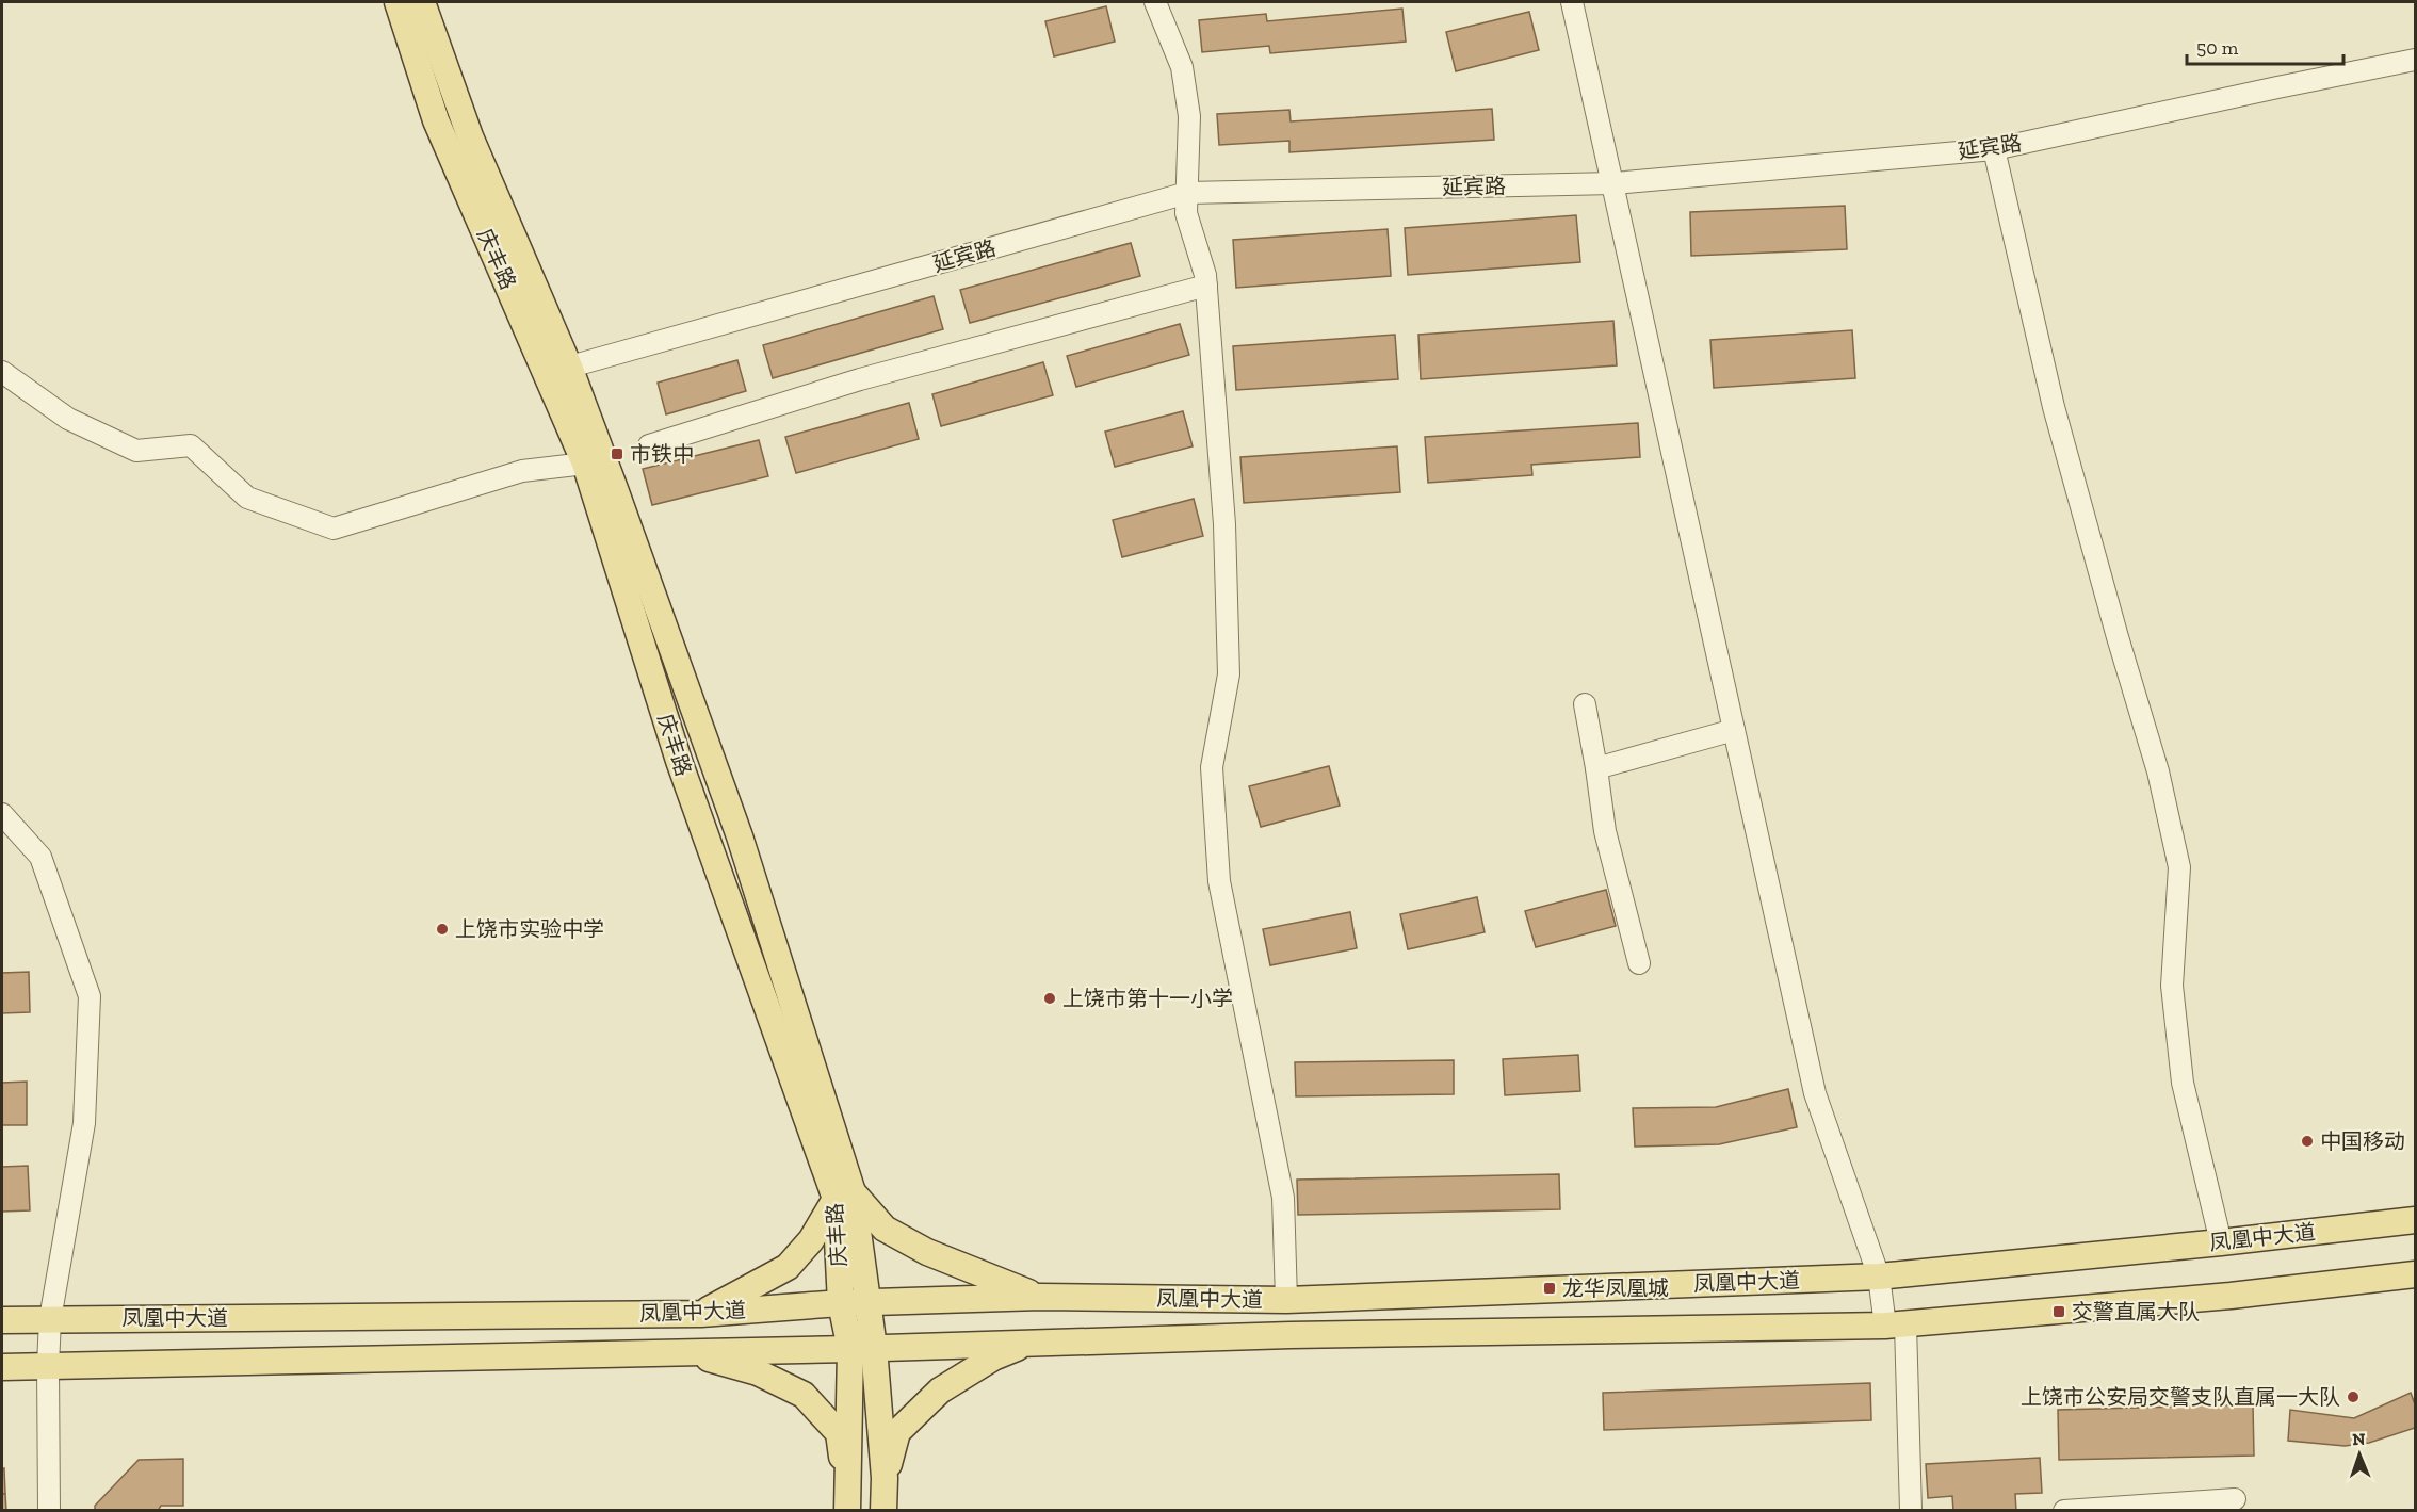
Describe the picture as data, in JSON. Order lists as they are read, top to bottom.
{
  "streets": {
    "main road": ["庆丰路", "凤凰中大道"],
    "street": ["延宾路"]
  },
  "crossings": [
    ["延宾路", "庆丰路"],
    ["庆丰路", "凤凰中大道"]
  ],
  "places": {
    "transit": ["市铁中", "龙华凤凰城", "交警直属大队"],
    "other": [
      "上饶市实验中学",
      "上饶市第十一小学",
      "中国移动",
      "上饶市公安局交警支队直属一大队"
    ]
  },
  "scale_bar": "50 m",
  "north": "top"
}
